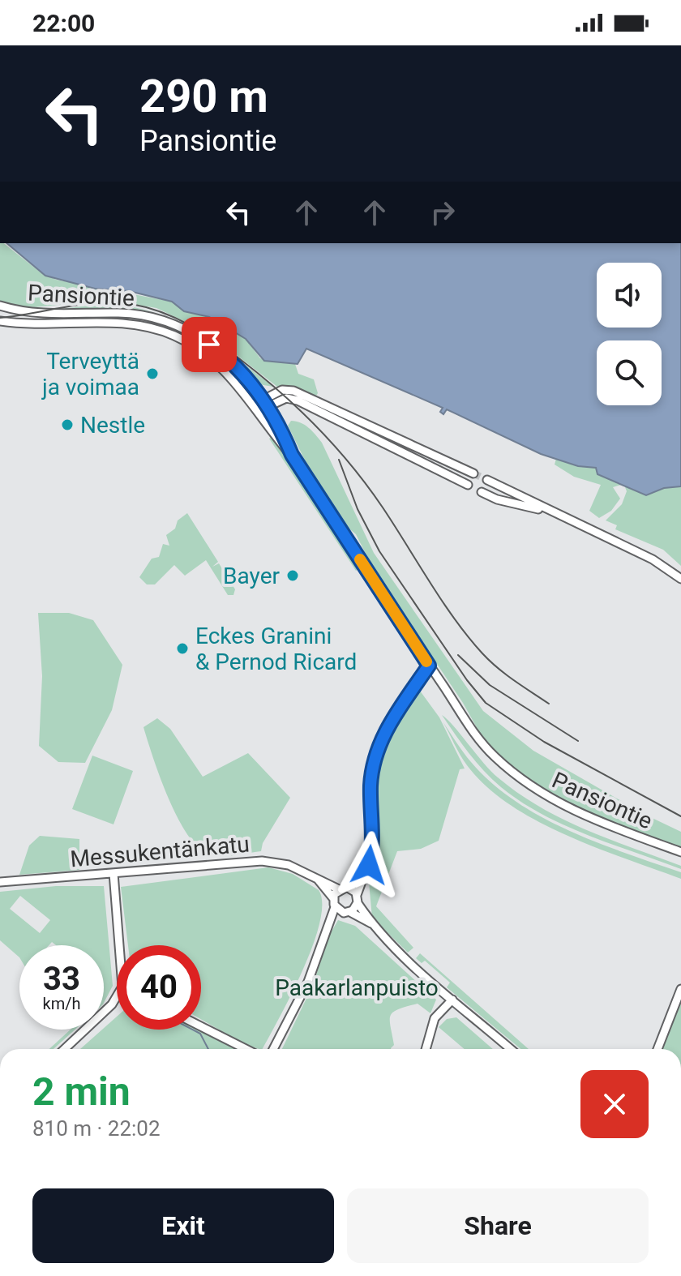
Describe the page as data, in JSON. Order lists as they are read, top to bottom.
{
  "streets": {
    "street": ["Pansiontie", "Messukentänkatu"]
  },
  "parks": ["Paakarlanpuisto"],
  "places": [
    "Terveyttä ja voimaa",
    "Nestle",
    "Bayer",
    "Eckes Granini & Pernod Ricard"
  ],
  "page": {
    "status": "22:00",
    "turn": ["290 m", "Pansiontie"],
    "speed": "33 km/h",
    "limit": "40",
    "heading": ["2 min", "810 m · 22:02"],
    "buttons": ["Exit", "Share"]
  }
}
